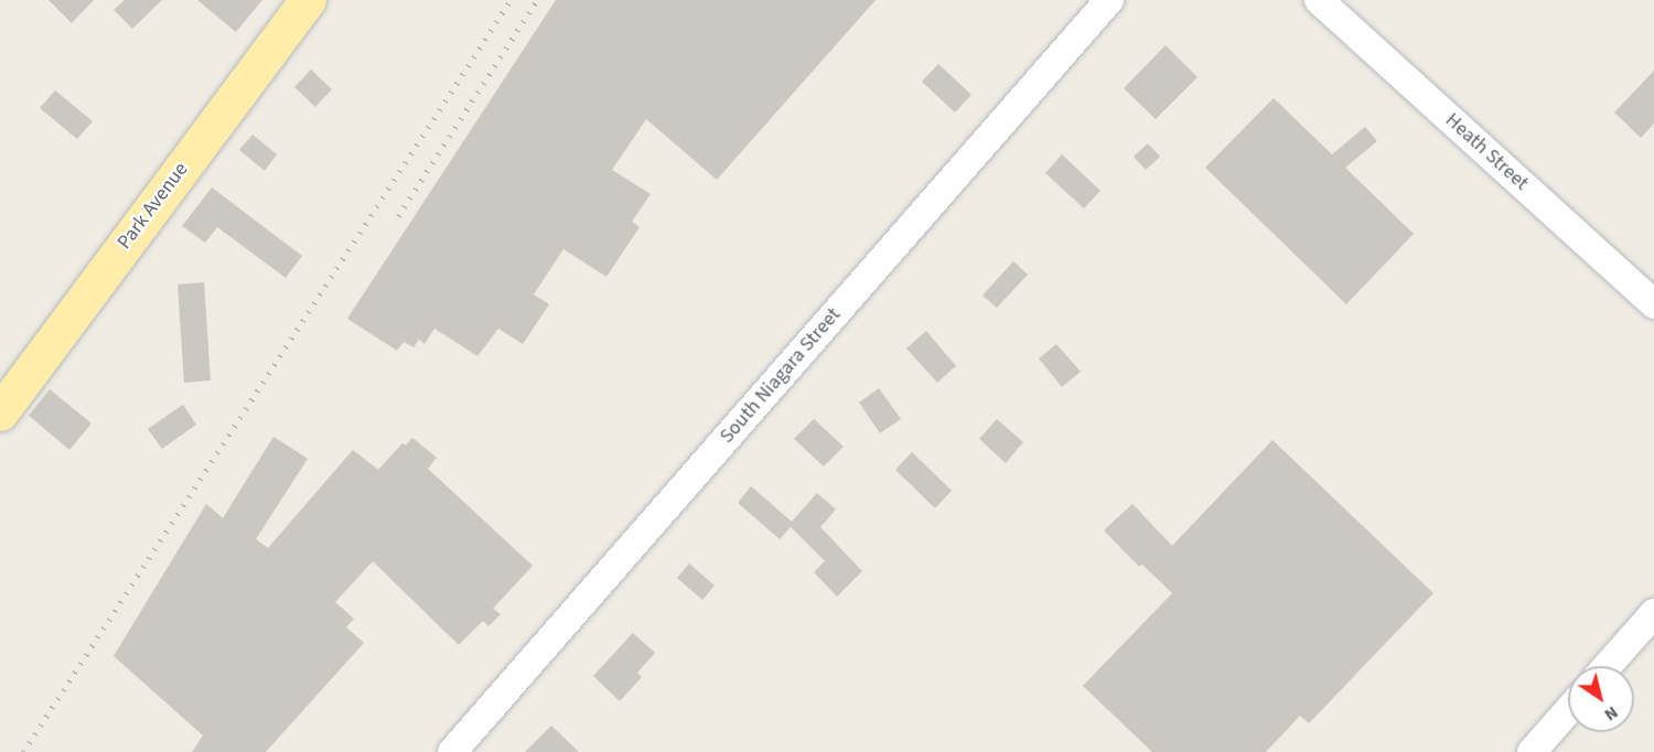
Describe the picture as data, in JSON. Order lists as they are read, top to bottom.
{
  "streets": {
    "main road": ["Park Avenue"],
    "street": ["Heath Street", "South Niagara Street"]
  },
  "north": "bottom right"
}
